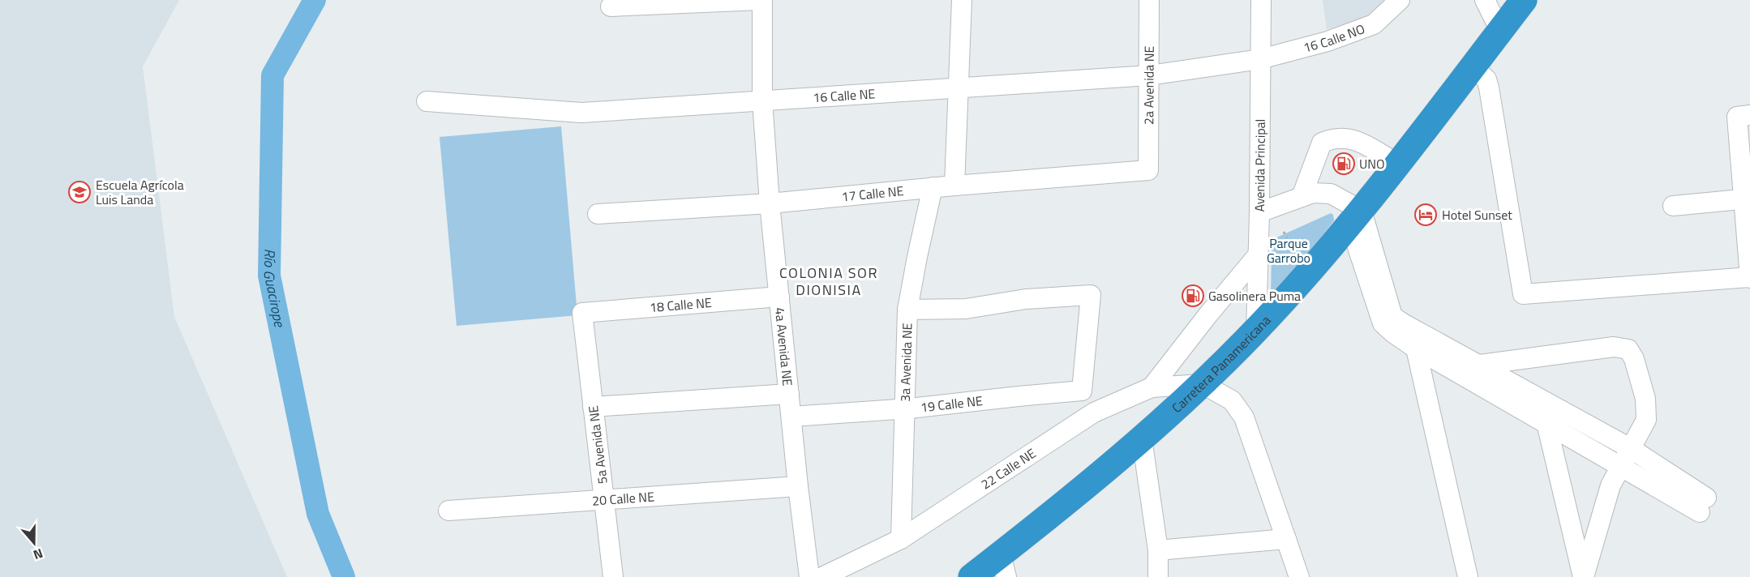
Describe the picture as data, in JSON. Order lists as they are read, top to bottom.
{
  "streets": {
    "highway": ["Carretera Panamericana"],
    "street": [
      "16 Calle NO",
      "2a Avenida NE",
      "16 Calle NE",
      "Avenida Principal",
      "17 Calle NE",
      "18 Calle NE",
      "4a Avenida NE",
      "3a Avenida NE",
      "19 Calle NE",
      "5a Avenida NE",
      "22 Calle NE",
      "20 Calle NE"
    ]
  },
  "crossings": [
    ["16 Calle NO", "16 Calle NE"],
    ["16 Calle NO", "Avenida Principal"],
    ["2a Avenida NE", "16 Calle NE"],
    ["2a Avenida NE", "17 Calle NE"],
    ["16 Calle NE", "Avenida Principal"],
    ["16 Calle NE", "4a Avenida NE"],
    ["Avenida Principal", "Carretera Panamericana"],
    ["17 Calle NE", "4a Avenida NE"],
    ["17 Calle NE", "3a Avenida NE"],
    ["18 Calle NE", "4a Avenida NE"],
    ["18 Calle NE", "5a Avenida NE"],
    ["4a Avenida NE", "19 Calle NE"],
    ["4a Avenida NE", "20 Calle NE"],
    ["3a Avenida NE", "19 Calle NE"],
    ["3a Avenida NE", "22 Calle NE"],
    ["Carretera Panamericana", "22 Calle NE"],
    ["5a Avenida NE", "20 Calle NE"]
  ],
  "districts": ["COLONIA SOR DIONISIA"],
  "water": ["Río Guacirope"],
  "parks": ["Parque Garrobo"],
  "places": {
    "fuel station": ["UNO", "Gasolinera Puma"],
    "school or university": ["Escuela Agrícola Luis Landa"],
    "hotel": ["Hotel Sunset"]
  },
  "north": "bottom"
}
